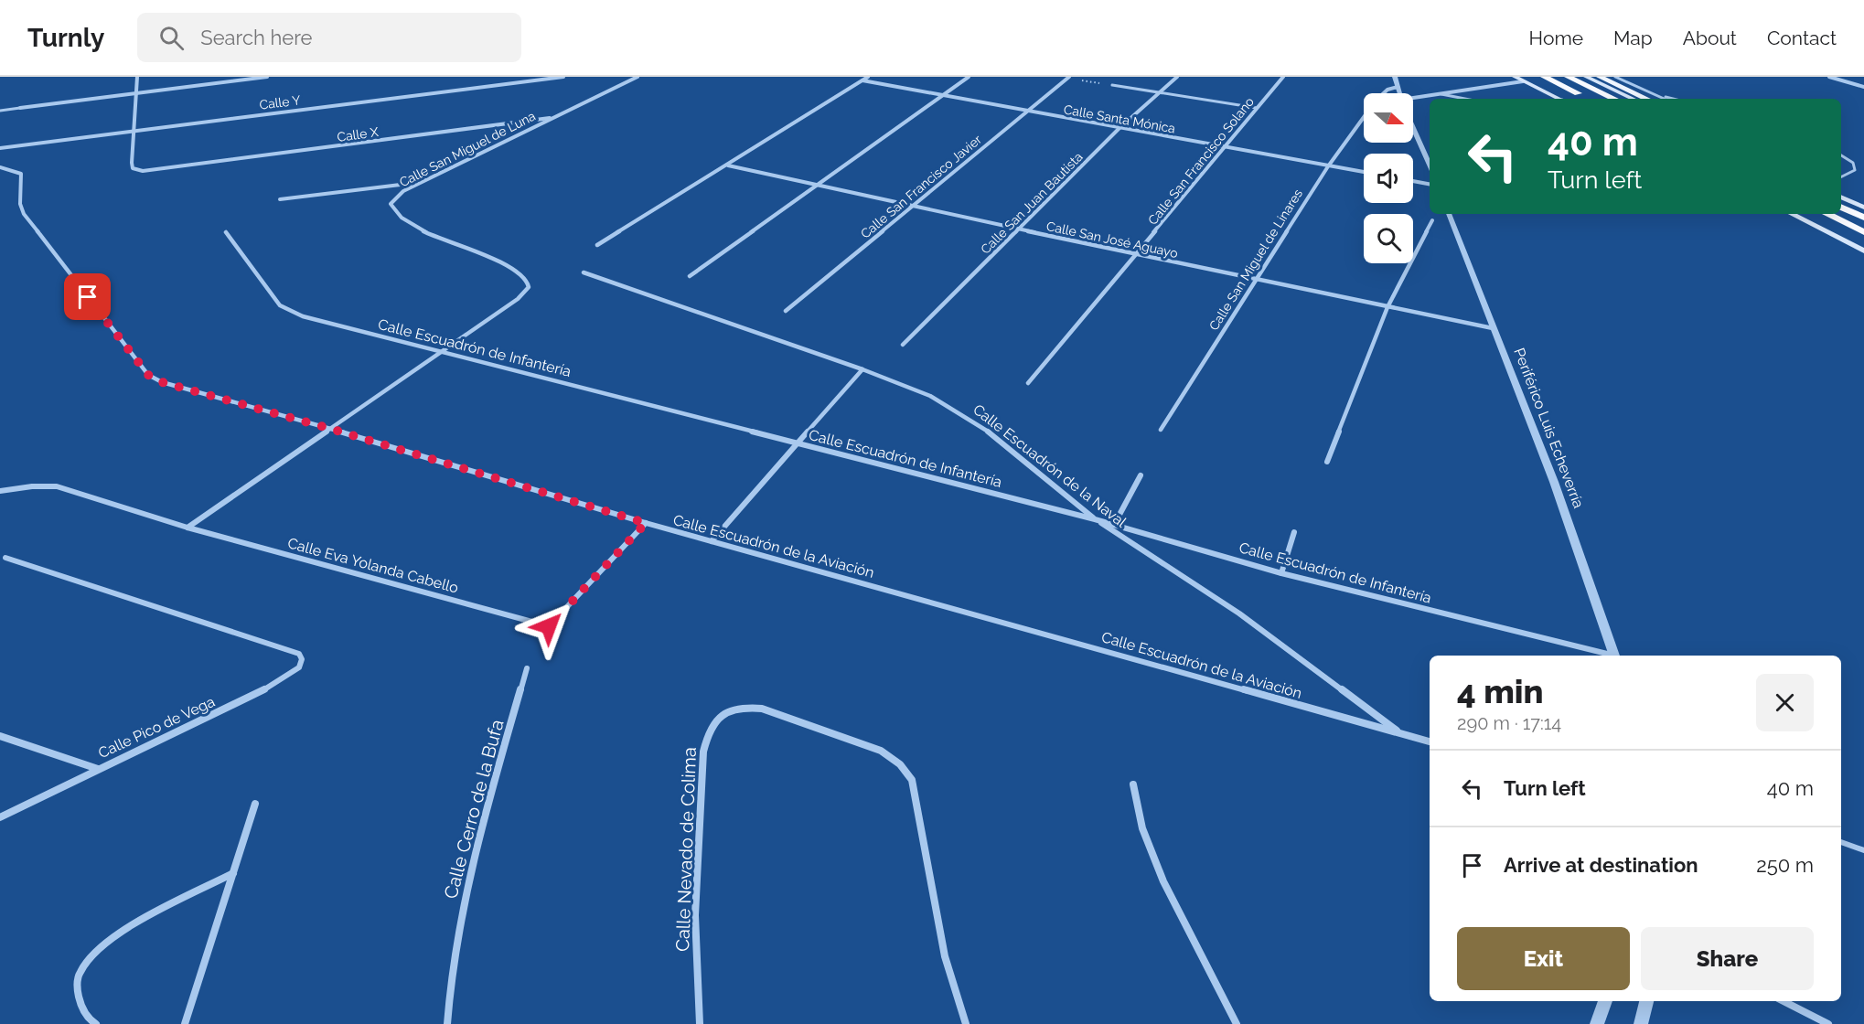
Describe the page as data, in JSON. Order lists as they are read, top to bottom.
{
  "streets": {
    "street": [
      "Calle Y",
      "Calle Santa Mónica",
      "Calle X",
      "Calle San Miguel de Luna",
      "Calle San Francisco Solano",
      "Calle San Francisco Javier",
      "Calle San Juan Bautista",
      "Calle San José Aguayo",
      "Calle San Miguel de Linares",
      "Calle Escuadrón de Infantería",
      "Periférico Luis Echeverría",
      "Calle Escuadrón de la Naval",
      "Calle Escuadrón de la Aviación",
      "Calle Eva Yolanda Cabello",
      "Calle Pico de Vega",
      "Calle Cerro de la Bufa",
      "Calle Nevado de Colima"
    ]
  },
  "crossings": [
    ["Calle Y", "Calle X"],
    ["Calle Santa Mónica", "Calle San Francisco Solano"],
    ["Calle Santa Mónica", "Calle San Francisco Javier"],
    ["Calle Santa Mónica", "Calle San Juan Bautista"],
    ["Calle Santa Mónica", "Calle San Miguel de Linares"],
    ["Calle X", "Calle San Miguel de Luna"],
    ["Calle San Miguel de Luna", "Calle Escuadrón de Infantería"],
    ["Calle San Miguel de Luna", "Calle Escuadrón de la Aviación"],
    ["Calle San Miguel de Luna", "Calle Eva Yolanda Cabello"],
    ["Calle San Francisco Solano", "Calle San José Aguayo"],
    ["Calle San Francisco Javier", "Calle San José Aguayo"],
    ["Calle San Juan Bautista", "Calle San José Aguayo"],
    ["Calle San José Aguayo", "Calle San Miguel de Linares"],
    ["Calle San José Aguayo", "Periférico Luis Echeverría"],
    ["Calle Escuadrón de Infantería", "Calle Escuadrón de la Naval"],
    ["Calle Escuadrón de la Naval", "Calle Escuadrón de la Aviación"],
    ["Calle Escuadrón de la Aviación", "Calle Eva Yolanda Cabello"]
  ],
  "north": "right",
  "page": {
    "header": "Turnly",
    "search": "Search here",
    "nav": [
      "Home",
      "Map",
      "About",
      "Contact"
    ],
    "turn": ["40 m", "Turn left"],
    "heading": ["4 min", "290 m · 17:14"],
    "list": [
      {
        "name": "Turn left",
        "value": "40 m"
      },
      {
        "name": "Arrive at destination",
        "value": "250 m"
      }
    ],
    "buttons": ["Exit", "Share"]
  }
}
